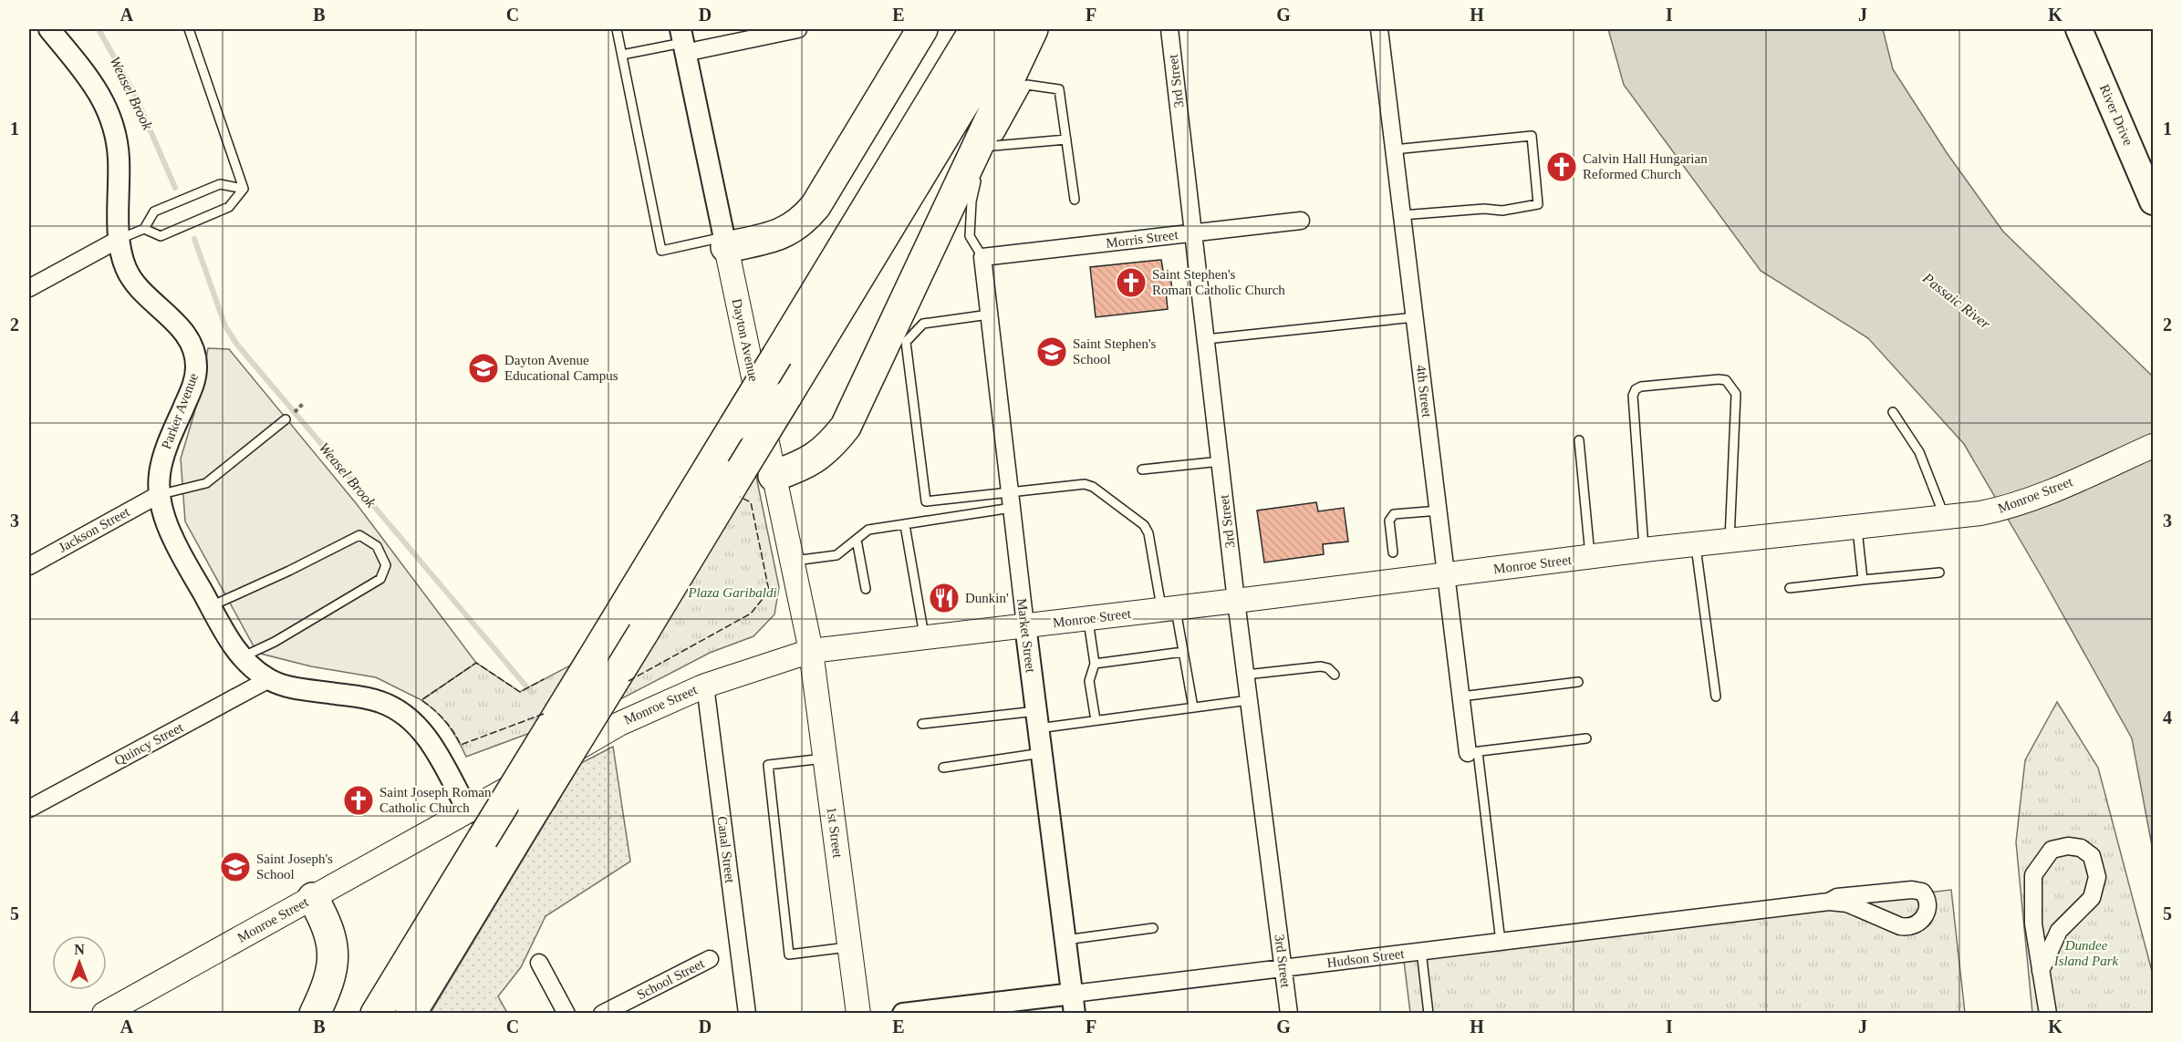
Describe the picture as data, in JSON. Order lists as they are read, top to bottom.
{
  "streets": {
    "main road": [
      "River Drive",
      "Dayton Avenue",
      "Monroe Street",
      "1st Street"
    ],
    "street": [
      "3rd Street",
      "Morris Street",
      "4th Street",
      "Parker Avenue",
      "Jackson Street",
      "Market Street",
      "Quincy Street",
      "Canal Street",
      "Hudson Street",
      "School Street"
    ]
  },
  "crossings": [
    ["3rd Street", "Morris Street"],
    ["3rd Street", "Monroe Street"],
    ["3rd Street", "Hudson Street"],
    ["Morris Street", "Market Street"],
    ["Dayton Avenue", "Monroe Street"],
    ["Dayton Avenue", "1st Street"],
    ["4th Street", "Monroe Street"],
    ["Parker Avenue", "Monroe Street"],
    ["Parker Avenue", "Jackson Street"],
    ["Parker Avenue", "Quincy Street"],
    ["Monroe Street", "Market Street"],
    ["Monroe Street", "1st Street"],
    ["Monroe Street", "Canal Street"],
    ["Market Street", "Hudson Street"]
  ],
  "water": ["Weasel Brook", "Passaic River"],
  "parks": ["Plaza Garibaldi", "Dundee Island Park"],
  "places": {
    "church": ["Calvin Hall Hungarian Reformed Church", "Saint Stephen's Roman Catholic Church", "Saint Joseph Roman Catholic Church"],
    "school or university": ["Saint Stephen's School", "Dayton Avenue Educational Campus", "Saint Joseph's School"],
    "restaurant": ["Dunkin'"]
  },
  "north": "top",
  "grid": {
    "columns": [
      "A",
      "B",
      "C",
      "D",
      "E",
      "F",
      "G",
      "H",
      "I",
      "J",
      "K"
    ],
    "rows": [
      "1",
      "2",
      "3",
      "4",
      "5"
    ]
  }
}
